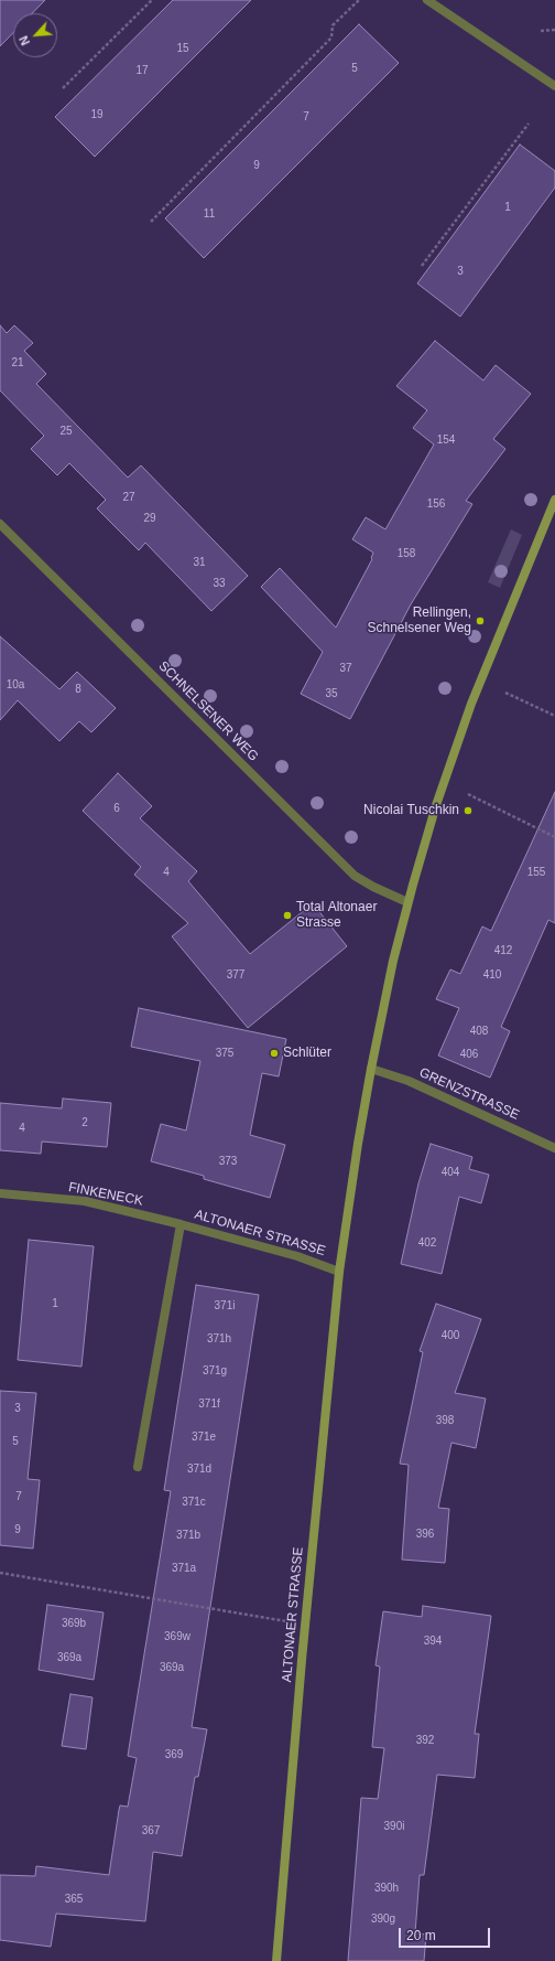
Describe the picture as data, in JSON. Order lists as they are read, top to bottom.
{
  "streets": {
    "main road": ["ALTONAER STRASSE"],
    "street": ["SCHNELSENER WEG", "GRENZSTRASSE", "FINKENECK"]
  },
  "crossings": [
    ["SCHNELSENER WEG", "ALTONAER STRASSE"],
    ["GRENZSTRASSE", "ALTONAER STRASSE"],
    ["FINKENECK", "ALTONAER STRASSE"]
  ],
  "places": [
    "Rellingen, Schnelsener Weg",
    "Nicolai Tuschkin",
    "Total Altonaer Strasse",
    "Schlüter"
  ],
  "house_numbers": [
    "15",
    "5",
    "17",
    "19",
    "7",
    "9",
    "1",
    "11",
    "3",
    "21",
    "25",
    "154",
    "27",
    "156",
    "29",
    "158",
    "31",
    "33",
    "37",
    "10a",
    "8",
    "35",
    "6",
    "4",
    "155",
    "412",
    "377",
    "410",
    "408",
    "375",
    "406",
    "2",
    "4",
    "373",
    "404",
    "402",
    "1",
    "371i",
    "400",
    "371h",
    "371g",
    "371f",
    "3",
    "398",
    "371e",
    "5",
    "371d",
    "7",
    "371c",
    "9",
    "396",
    "371b",
    "371a",
    "369b",
    "369w",
    "394",
    "369a",
    "369a",
    "392",
    "369",
    "390i",
    "367",
    "390h",
    "365",
    "390g"
  ],
  "scale_bar": "20 m",
  "north": "bottom left"
}
